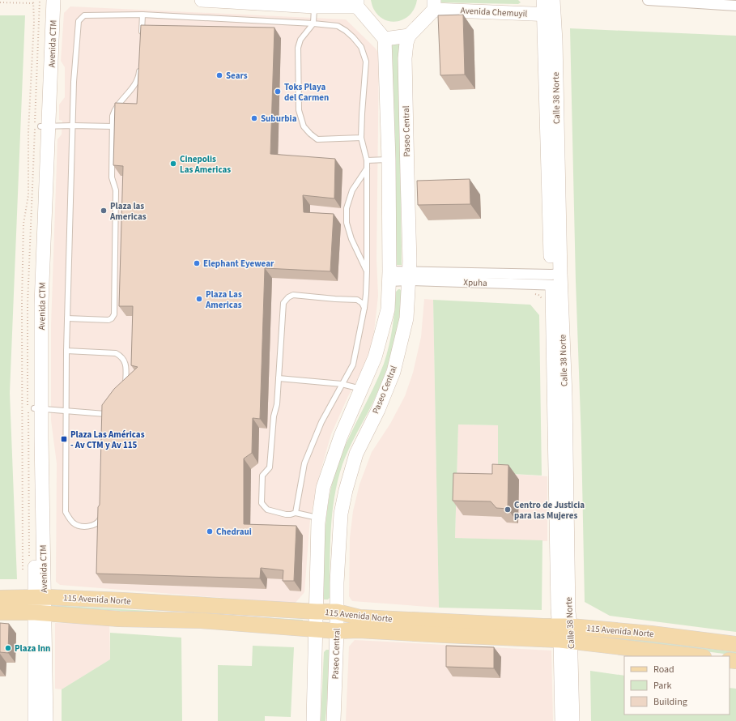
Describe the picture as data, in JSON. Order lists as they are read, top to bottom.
{
  "streets": {
    "main road": [
      "Avenida Chemuyil",
      "Avenida CTM",
      "Calle 38 Norte",
      "Paseo Central",
      "115 Avenida Norte"
    ],
    "street": ["Xpuha"]
  },
  "crossings": [
    ["Avenida Chemuyil", "Calle 38 Norte"],
    ["Avenida CTM", "115 Avenida Norte"],
    ["Calle 38 Norte", "Xpuha"],
    ["Calle 38 Norte", "115 Avenida Norte"],
    ["Paseo Central", "Xpuha"],
    ["Paseo Central", "115 Avenida Norte"]
  ],
  "places": {
    "other": [
      "Sears",
      "Toks Playa del Carmen",
      "Suburbia",
      "Cinepolis Las Americas",
      "Plaza las Americas",
      "Elephant Eyewear",
      "Plaza Las Americas",
      "Centro de Justicia para las Mujeres",
      "Chedraui",
      "Plaza Inn"
    ],
    "transit": ["Plaza Las Américas - Av CTM y Av 115"]
  },
  "legend": ["Road", "Park", "Building"]
}
